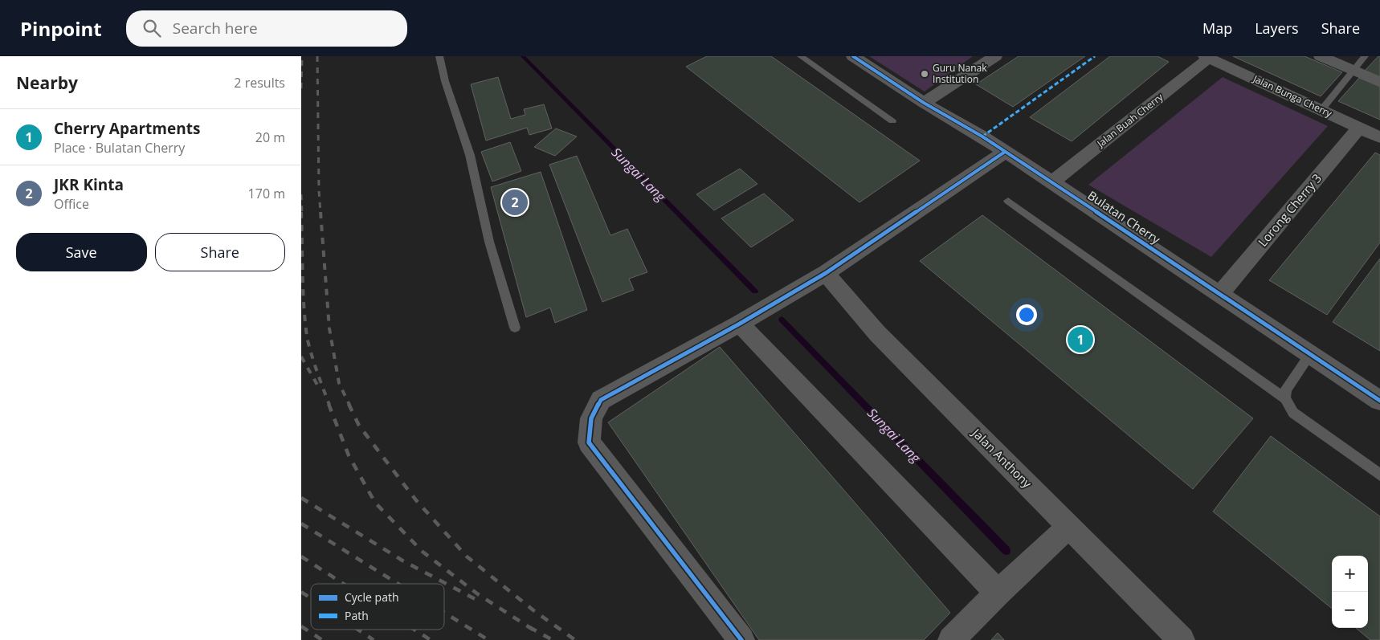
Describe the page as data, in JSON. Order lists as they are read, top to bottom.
{
  "streets": {
    "street": [
      "Jalan Bunga Cherry",
      "Jalan Buah Cherry",
      "Lorong Cherry 3",
      "Bulatan Cherry",
      "Jalan Anthony"
    ]
  },
  "crossings": [
    ["Jalan Bunga Cherry", "Jalan Buah Cherry"],
    ["Jalan Bunga Cherry", "Lorong Cherry 3"],
    ["Jalan Buah Cherry", "Bulatan Cherry"],
    ["Lorong Cherry 3", "Bulatan Cherry"]
  ],
  "water": ["Sungai Lang"],
  "places": ["Guru Nanak Institution"],
  "legend": ["Cycle path", "Path"],
  "page": {
    "header": "Pinpoint",
    "search": "Search here",
    "nav": ["Map", "Layers", "Share"],
    "heading": ["Nearby", "2 results"],
    "list": [
      {
        "mark": "1",
        "name": "Cherry Apartments",
        "note": "Place · Bulatan Cherry",
        "value": "20 m"
      },
      {
        "mark": "2",
        "name": "JKR Kinta",
        "note": "Office",
        "value": "170 m"
      }
    ],
    "pins": ["2", "1"],
    "buttons": ["Save", "Share"],
    "map_buttons": ["+", "−"]
  }
}
